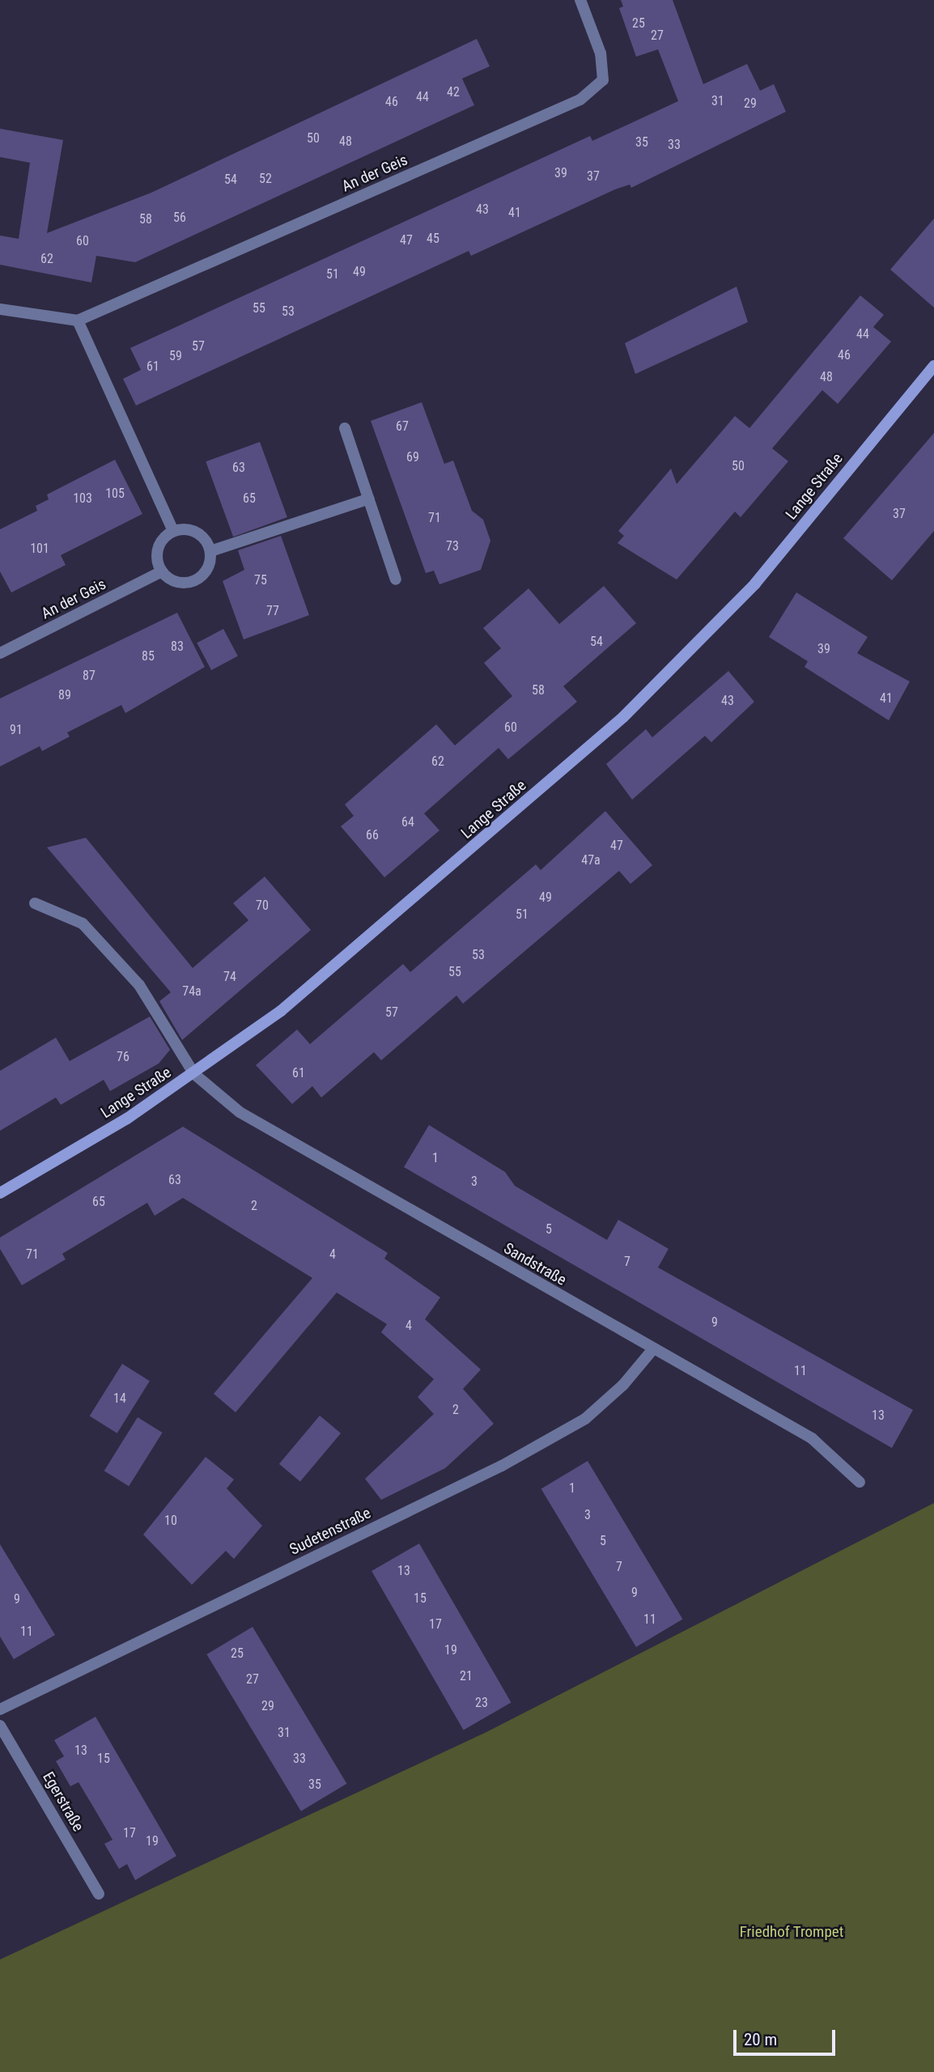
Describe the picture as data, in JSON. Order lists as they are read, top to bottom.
{
  "streets": {
    "street": [
      "An der Geis",
      "Lange Straße",
      "Sandstraße",
      "Sudetenstraße",
      "Egerstraße"
    ]
  },
  "crossings": [
    ["Lange Straße", "Sandstraße"],
    ["Sandstraße", "Sudetenstraße"]
  ],
  "parks": ["Friedhof Trompet"],
  "house_numbers": [
    "25",
    "27",
    "42",
    "44",
    "31",
    "46",
    "29",
    "50",
    "48",
    "35",
    "33",
    "39",
    "37",
    "52",
    "54",
    "43",
    "41",
    "56",
    "58",
    "45",
    "47",
    "60",
    "62",
    "49",
    "51",
    "55",
    "53",
    "44",
    "57",
    "46",
    "59",
    "61",
    "48",
    "67",
    "69",
    "50",
    "63",
    "105",
    "103",
    "65",
    "37",
    "71",
    "73",
    "101",
    "75",
    "77",
    "54",
    "83",
    "39",
    "85",
    "87",
    "58",
    "89",
    "41",
    "43",
    "60",
    "91",
    "62",
    "64",
    "66",
    "47",
    "47a",
    "49",
    "70",
    "51",
    "53",
    "55",
    "74",
    "74a",
    "57",
    "76",
    "61",
    "1",
    "63",
    "3",
    "65",
    "2",
    "5",
    "71",
    "4",
    "7",
    "9",
    "4",
    "11",
    "14",
    "2",
    "13",
    "1",
    "3",
    "10",
    "5",
    "7",
    "13",
    "9",
    "15",
    "9",
    "11",
    "17",
    "11",
    "19",
    "25",
    "21",
    "27",
    "23",
    "29",
    "31",
    "13",
    "15",
    "33",
    "35",
    "17",
    "19"
  ],
  "scale_bar": "20 m"
}
